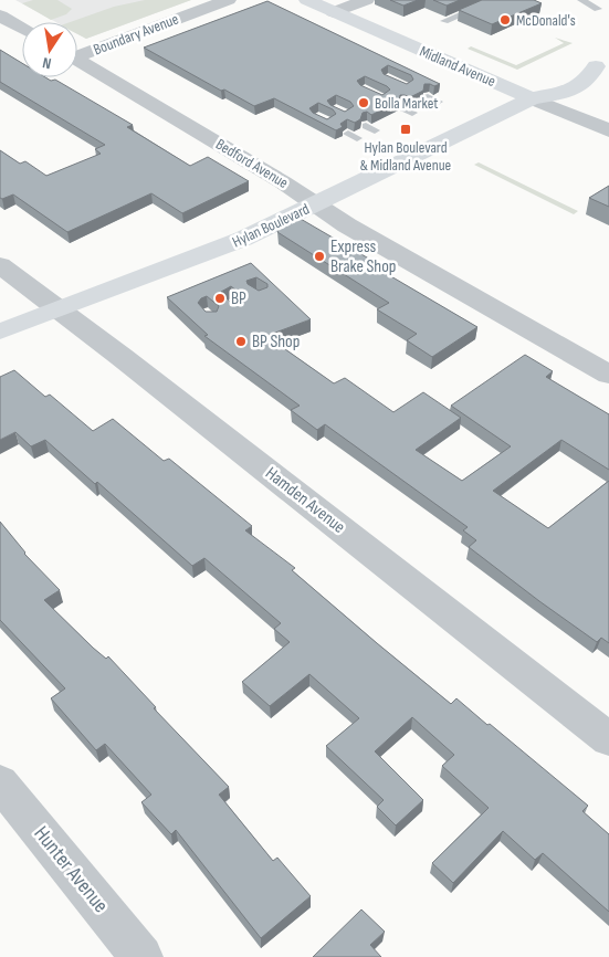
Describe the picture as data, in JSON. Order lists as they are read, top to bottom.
{
  "streets": {
    "main road": ["Midland Avenue", "Hylan Boulevard"],
    "street": [
      "Boundary Avenue",
      "Bedford Avenue",
      "Hamden Avenue",
      "Hunter Avenue"
    ]
  },
  "crossings": [
    ["Midland Avenue", "Hylan Boulevard"],
    ["Bedford Avenue", "Hylan Boulevard"],
    ["Hylan Boulevard", "Hamden Avenue"]
  ],
  "places": {
    "other": [
      "McDonald's",
      "Bolla Market",
      "Express Brake Shop",
      "BP",
      "BP Shop"
    ],
    "transit": ["Hylan Boulevard & Midland Avenue"]
  },
  "north": "bottom"
}
